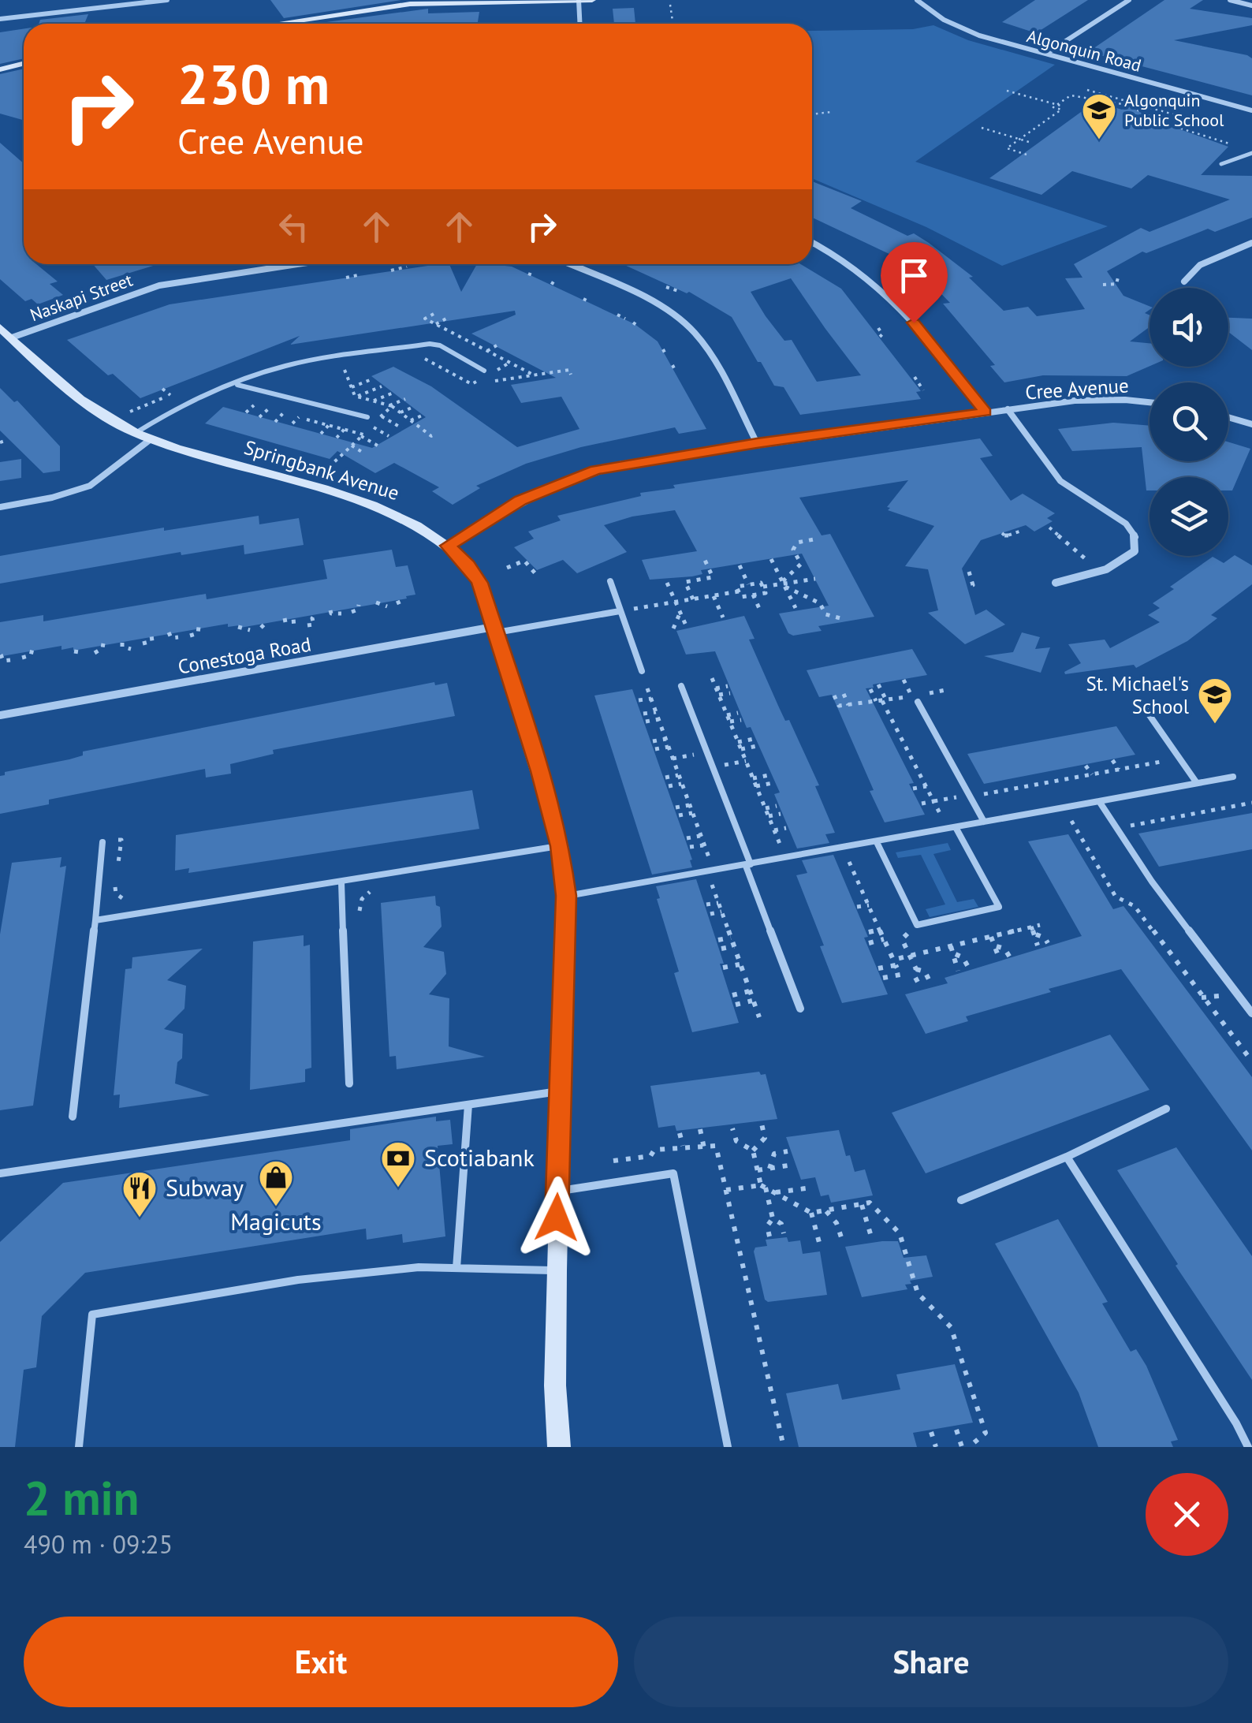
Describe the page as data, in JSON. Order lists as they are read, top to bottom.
{
  "streets": {
    "main road": ["Springbank Avenue"],
    "street": [
      "Algonquin Road",
      "Naskapi Street",
      "Cree Avenue",
      "Conestoga Road"
    ]
  },
  "crossings": [
    ["Naskapi Street", "Springbank Avenue"],
    ["Cree Avenue", "Springbank Avenue"],
    ["Springbank Avenue", "Conestoga Road"]
  ],
  "places": {
    "school or university": ["Algonquin Public School", "St. Michael's School"],
    "bank": ["Scotiabank"],
    "shop": ["Magicuts"],
    "restaurant": ["Subway"]
  },
  "page": {
    "turn": ["230 m", "Cree Avenue"],
    "heading": ["2 min", "490 m · 09:25"],
    "buttons": ["Exit", "Share"]
  }
}
